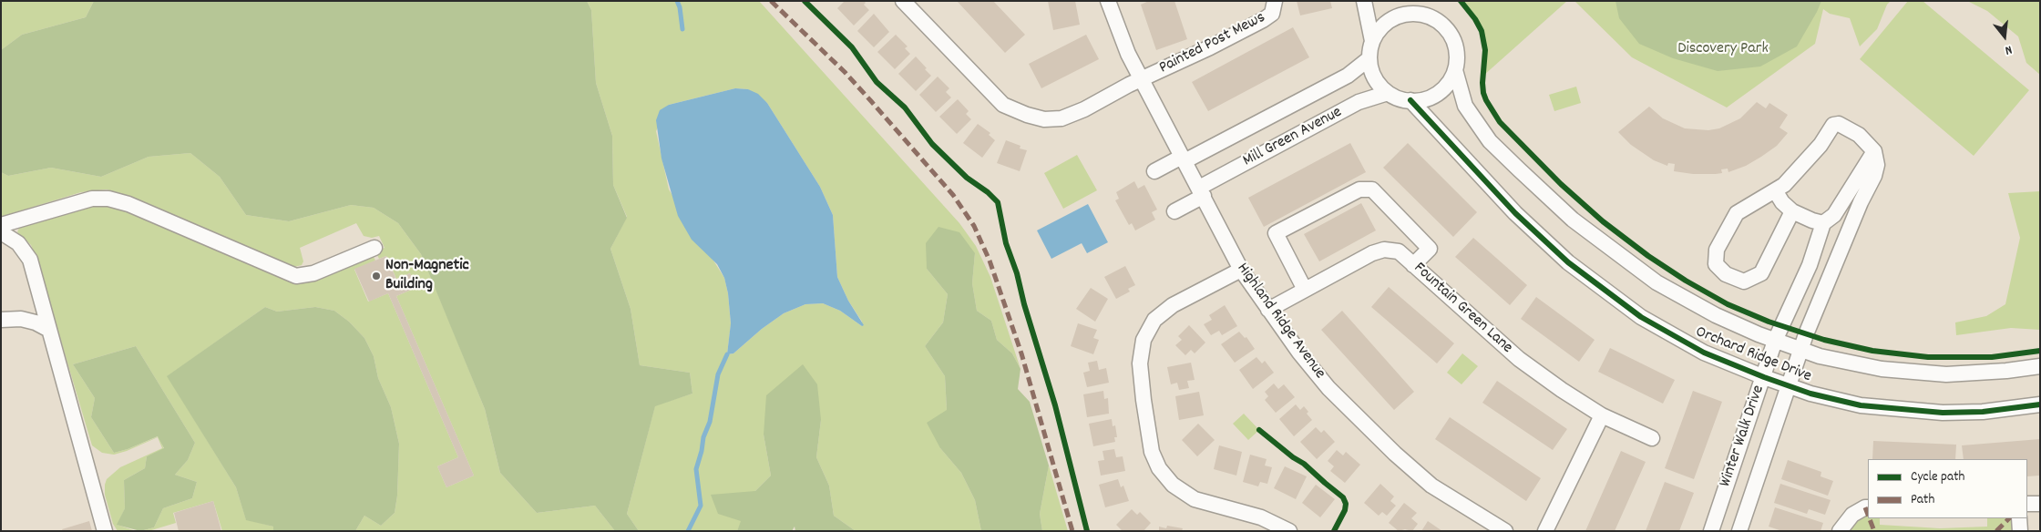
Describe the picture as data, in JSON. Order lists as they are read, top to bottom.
{
  "streets": {
    "street": [
      "Painted Post Mews",
      "Mill Green Avenue",
      "Fountain Green Lane",
      "Highland Ridge Avenue",
      "Orchard Ridge Drive",
      "Winter Walk Drive"
    ]
  },
  "crossings": [
    ["Painted Post Mews", "Highland Ridge Avenue"],
    ["Mill Green Avenue", "Highland Ridge Avenue"],
    ["Mill Green Avenue", "Orchard Ridge Drive"],
    ["Fountain Green Lane", "Highland Ridge Avenue"],
    ["Orchard Ridge Drive", "Winter Walk Drive"]
  ],
  "parks": ["Discovery Park"],
  "places": ["Non-Magnetic Building"],
  "legend": ["Cycle path", "Path"],
  "north": "bottom"
}
